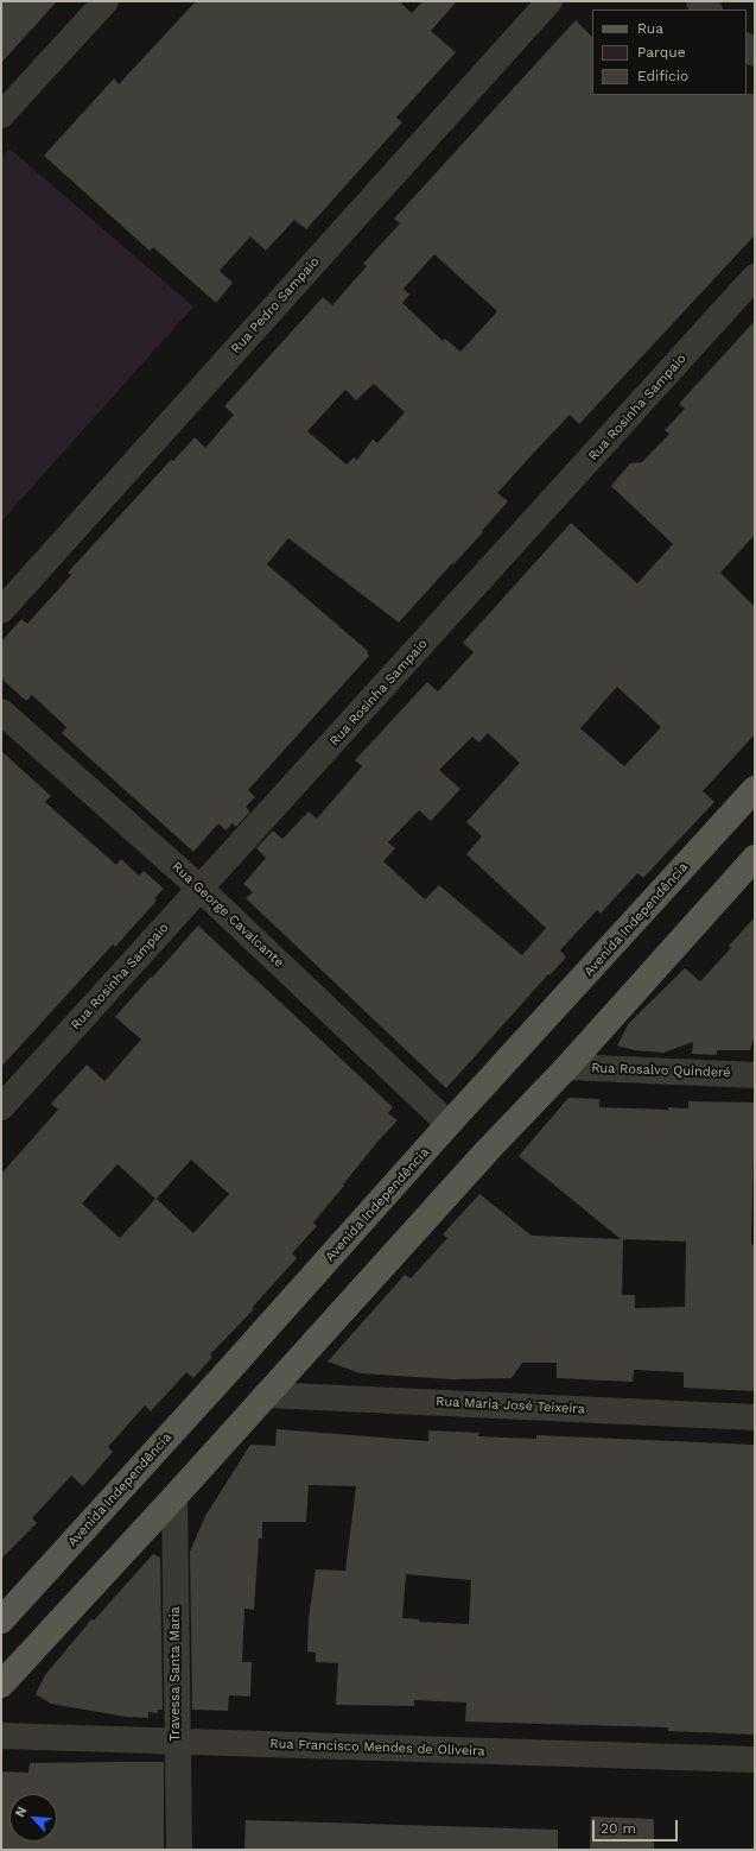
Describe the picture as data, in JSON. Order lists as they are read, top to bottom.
{
  "streets": {
    "main road": ["Avenida Independência"],
    "street": [
      "Rua Pedro Sampaio",
      "Rua Rosinha Sampaio",
      "Rua George Cavalcante",
      "Rua Rosalvo Quinderé",
      "Rua Maria José Teixeira",
      "Travessa Santa Maria",
      "Rua Francisco Mendes de Oliveira"
    ]
  },
  "crossings": [
    ["Rua Rosinha Sampaio", "Rua George Cavalcante"],
    ["Rua George Cavalcante", "Avenida Independência"],
    ["Travessa Santa Maria", "Rua Francisco Mendes de Oliveira"]
  ],
  "legend": ["Rua", "Parque", "Edifício"],
  "scale_bar": "20 m",
  "north": "top left"
}
